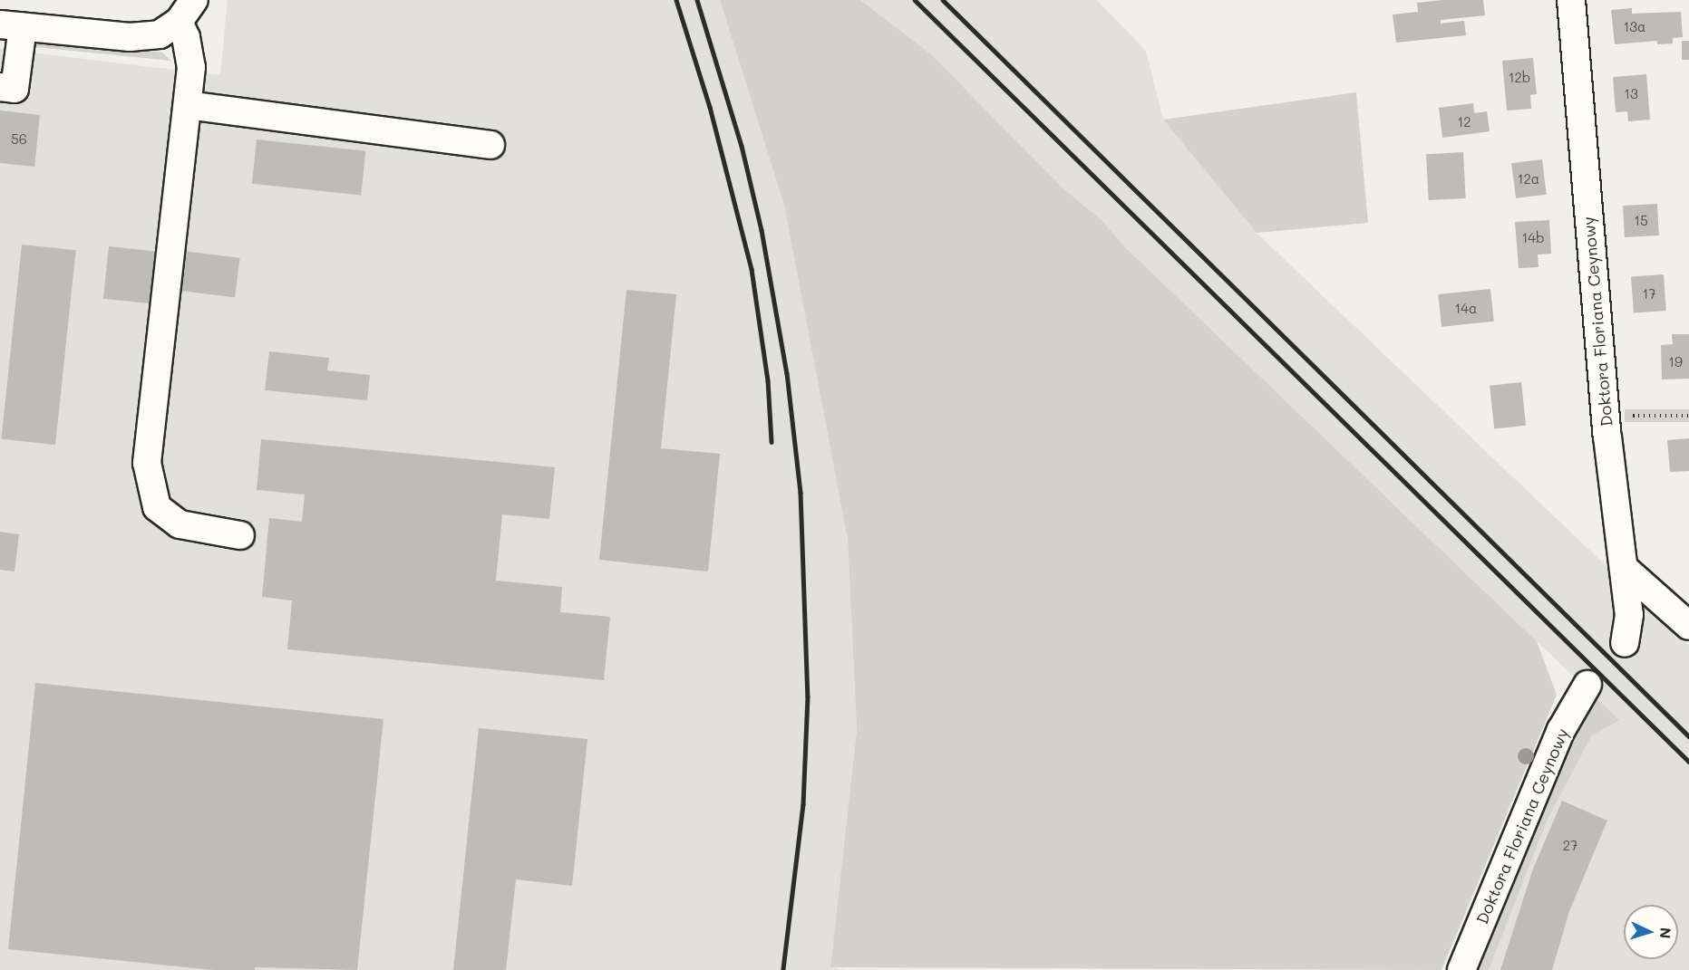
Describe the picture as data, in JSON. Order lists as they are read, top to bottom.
{
  "streets": {
    "street": ["Doktora Floriana Ceynowy"]
  },
  "house_numbers": [
    "13a",
    "12b",
    "13",
    "12",
    "56",
    "12a",
    "15",
    "14b",
    "17",
    "14a",
    "19",
    "27"
  ],
  "north": "right"
}
